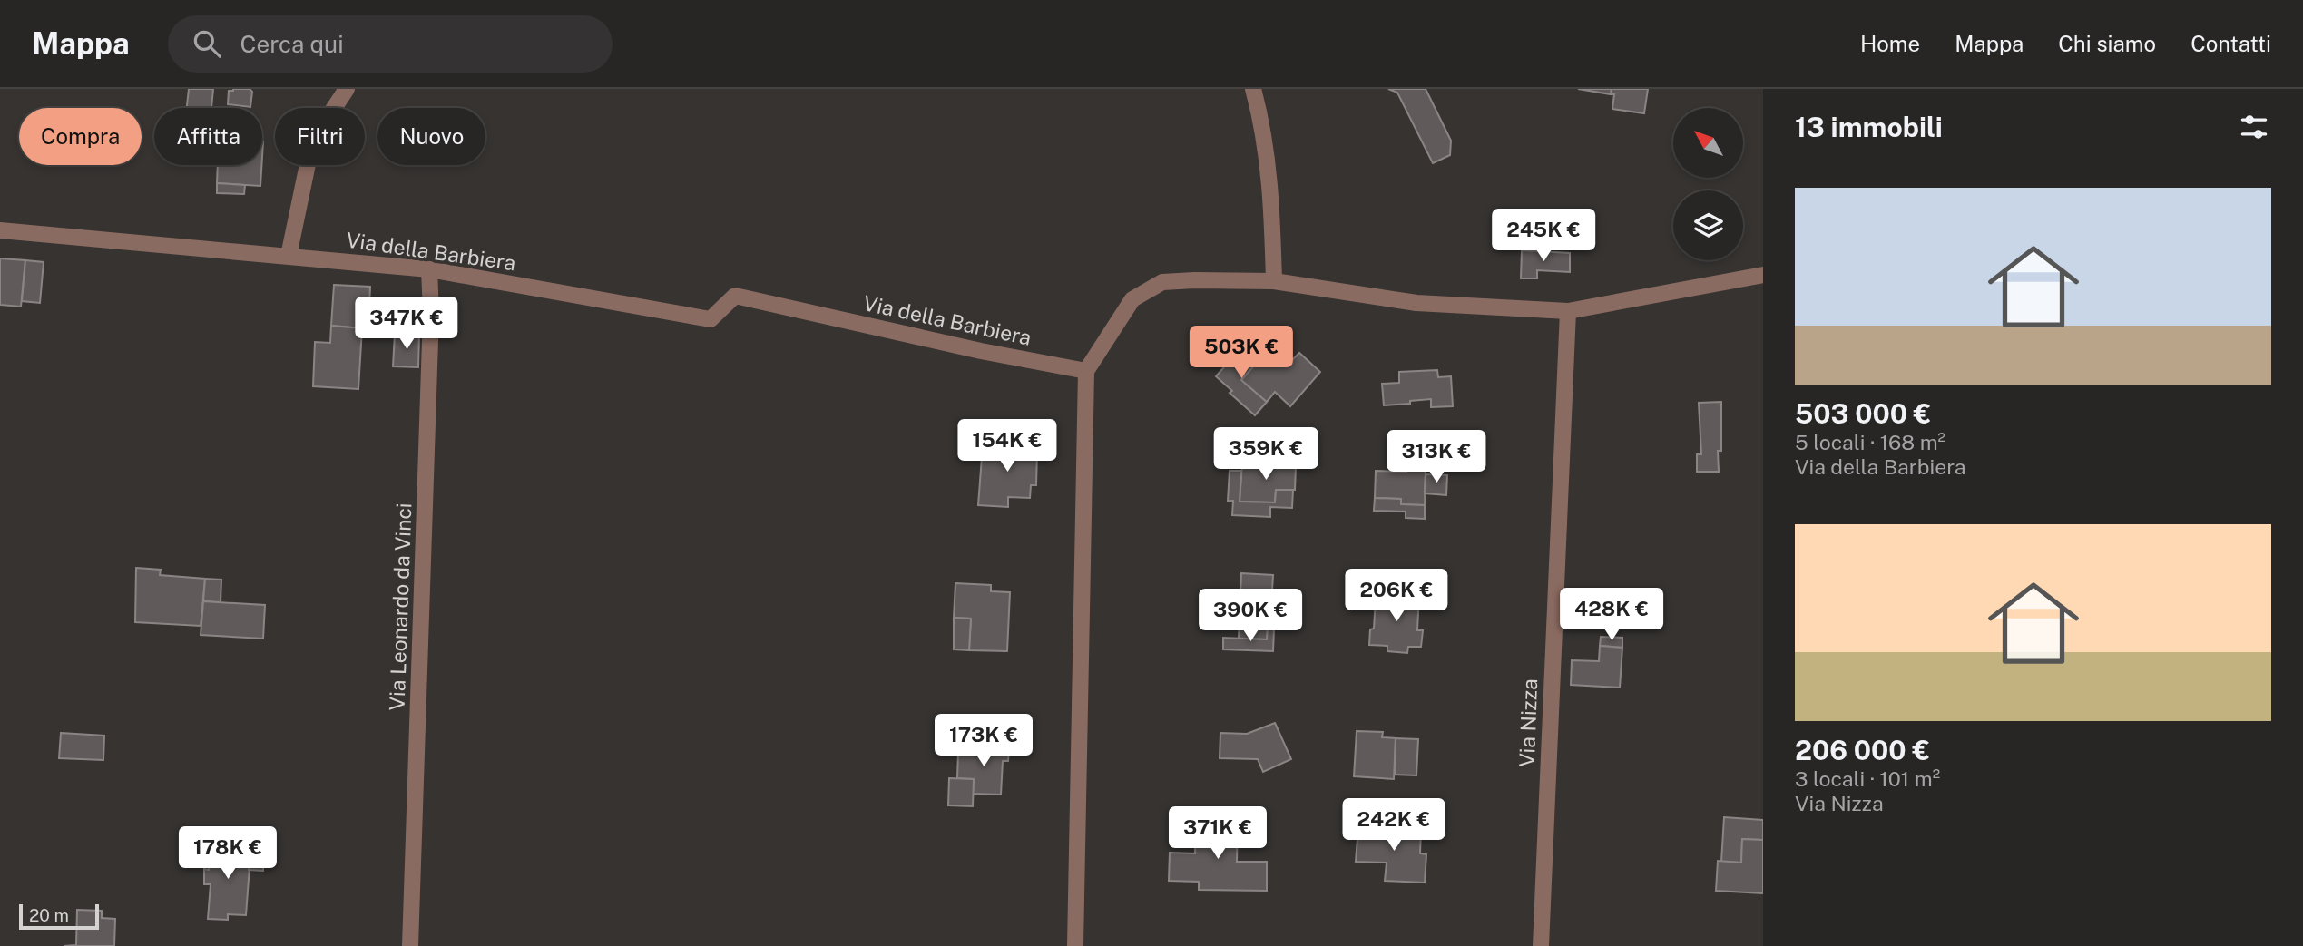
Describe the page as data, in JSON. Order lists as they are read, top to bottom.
{
  "streets": {
    "street": ["Via della Barbiera", "Via Leonardo da Vinci", "Via Nizza"]
  },
  "crossings": [
    ["Via della Barbiera", "Via Leonardo da Vinci"]
  ],
  "scale_bar": "20 m",
  "north": "top left",
  "page": {
    "header": "Mappa",
    "search": "Cerca qui",
    "nav": [
      "Home",
      "Mappa",
      "Chi siamo",
      "Contatti"
    ],
    "heading": "13 immobili",
    "chip": [
      "Compra",
      "Affitta",
      "Filtri",
      "Nuovo"
    ],
    "list": [
      {
        "name": "503 000 €",
        "note": "5 locali · 168 m² · Via della Barbiera"
      },
      {
        "name": "206 000 €",
        "note": "3 locali · 101 m² · Via Nizza"
      }
    ],
    "price": [
      "245K €",
      "347K €",
      "503K €",
      "154K €",
      "359K €",
      "313K €",
      "206K €",
      "428K €",
      "390K €",
      "173K €",
      "242K €",
      "371K €",
      "178K €"
    ],
    "scale": "20 m"
  }
}
